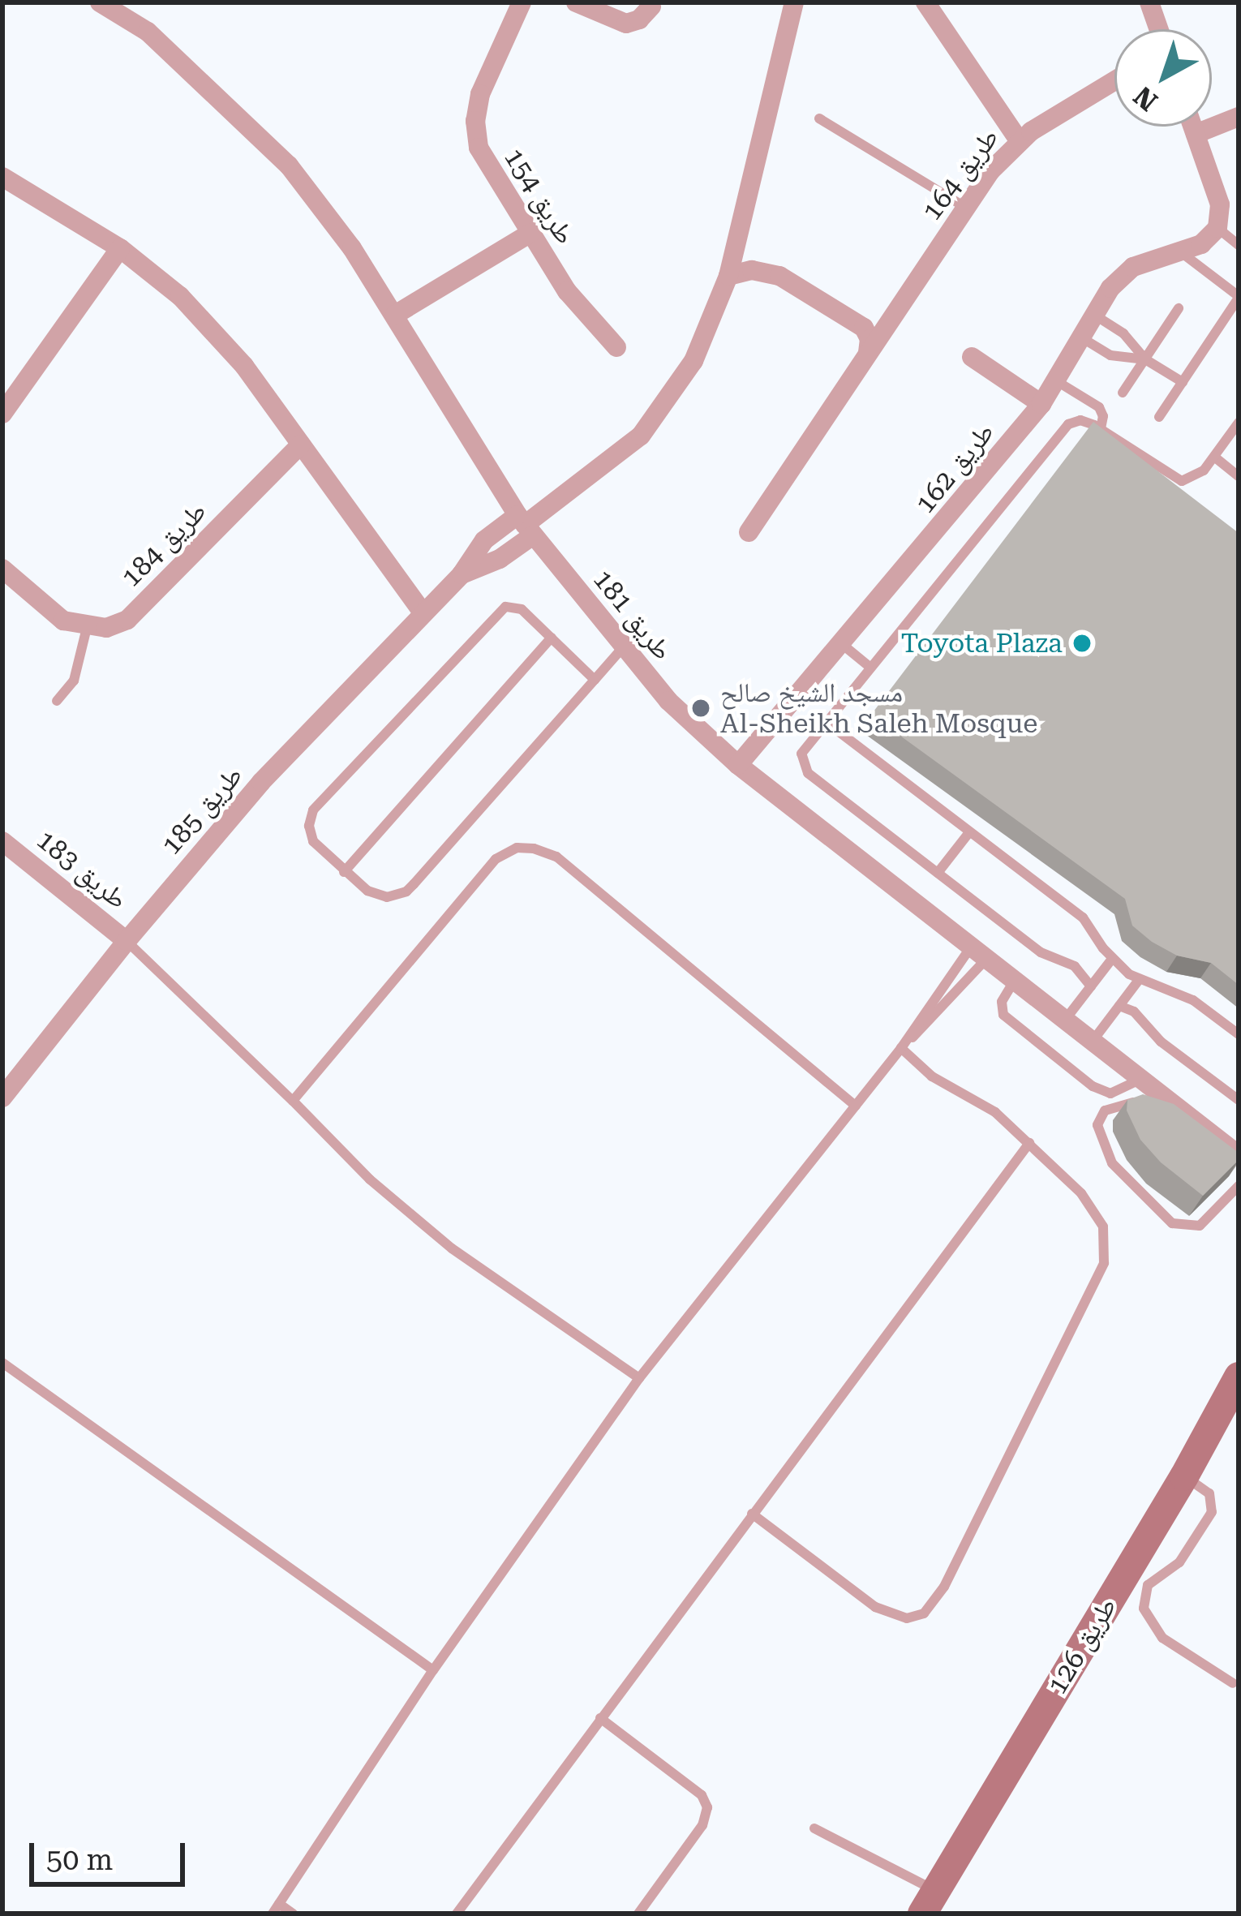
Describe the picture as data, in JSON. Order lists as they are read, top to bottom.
{
  "streets": {
    "street": [
      "طريق 164",
      "طريق 154",
      "طريق 162",
      "طريق 184",
      "طريق 181",
      "طريق 185",
      "طريق 183",
      "طريق 126"
    ]
  },
  "crossings": [
    ["طريق 162", "طريق 181"],
    ["طريق 181", "طريق 185"],
    ["طريق 185", "طريق 183"]
  ],
  "places": ["Toyota Plaza", "مسجد الشيخ صالح Al-Sheikh Saleh Mosque"],
  "scale_bar": "50 m",
  "north": "bottom left"
}
